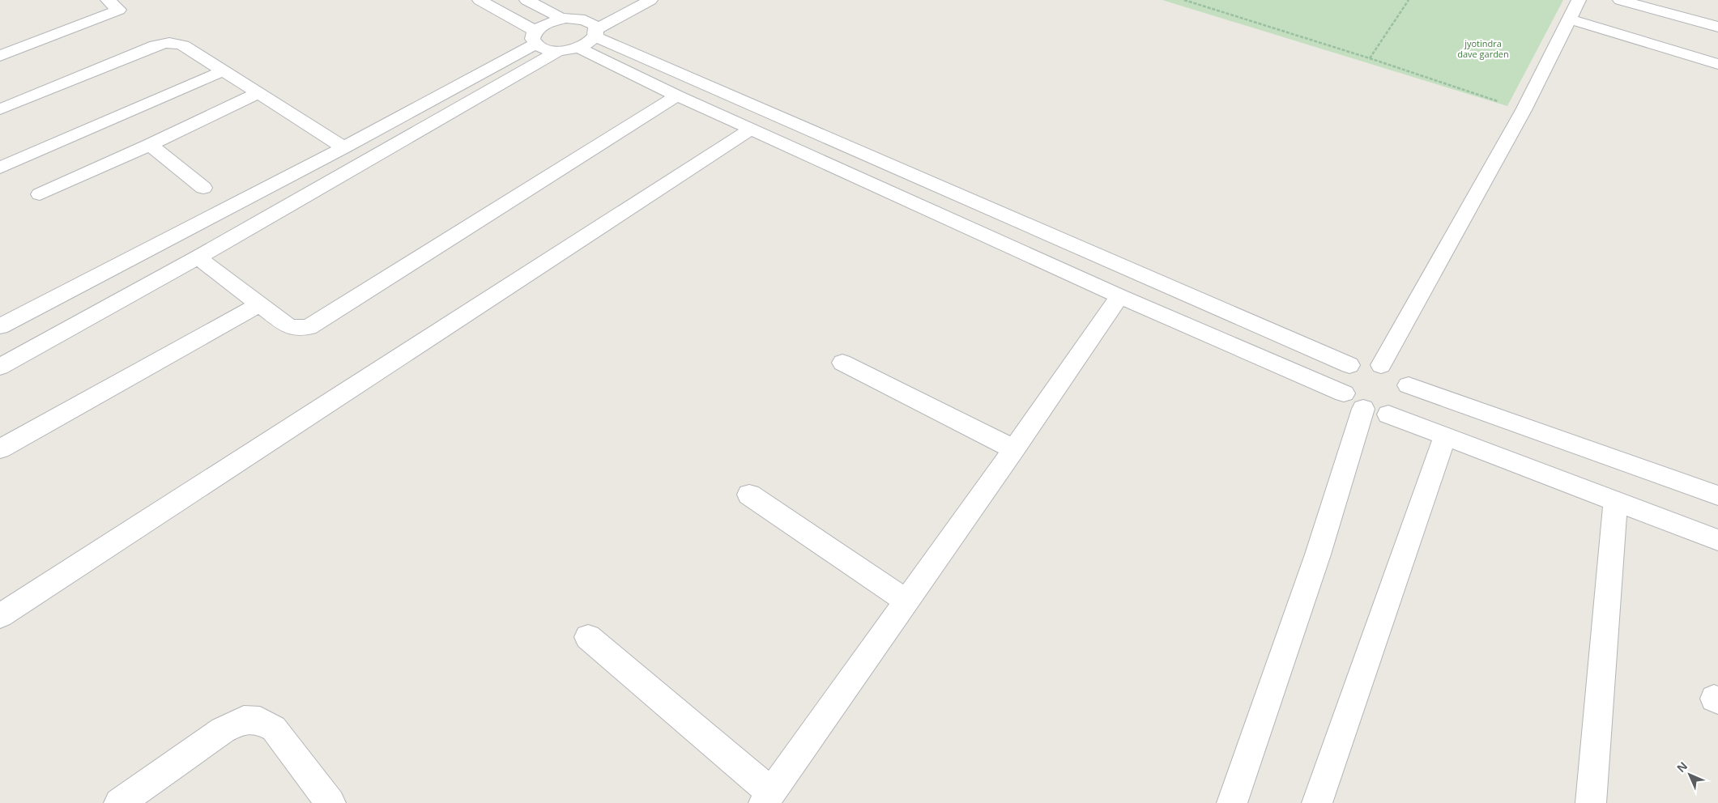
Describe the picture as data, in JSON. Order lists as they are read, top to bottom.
{
  "parks": ["jyotindra dave garden"],
  "north": "top left"
}
